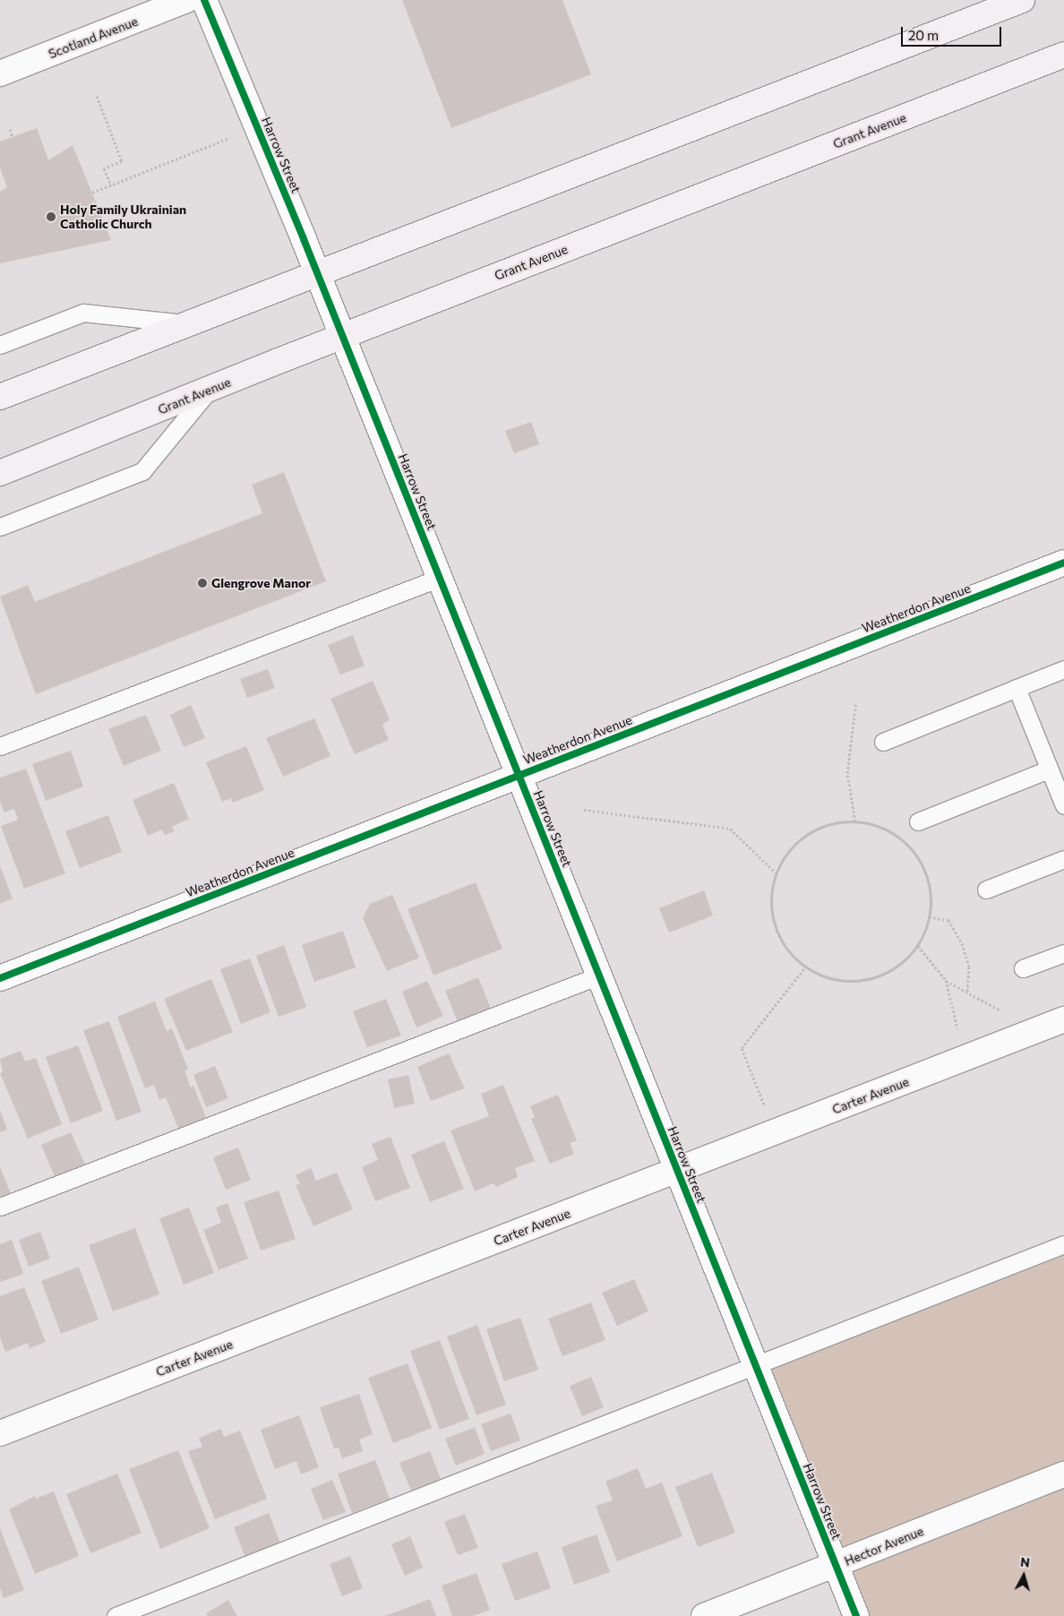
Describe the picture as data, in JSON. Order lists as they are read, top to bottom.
{
  "streets": {
    "main road": ["Grant Avenue"],
    "street": [
      "Scotland Avenue",
      "Harrow Street",
      "Weatherdon Avenue",
      "Carter Avenue",
      "Hector Avenue"
    ]
  },
  "crossings": [
    ["Grant Avenue", "Harrow Street"],
    ["Harrow Street", "Weatherdon Avenue"],
    ["Harrow Street", "Carter Avenue"],
    ["Harrow Street", "Hector Avenue"]
  ],
  "places": ["Holy Family Ukrainian Catholic Church", "Glengrove Manor"],
  "scale_bar": "20 m",
  "north": "top"
}
